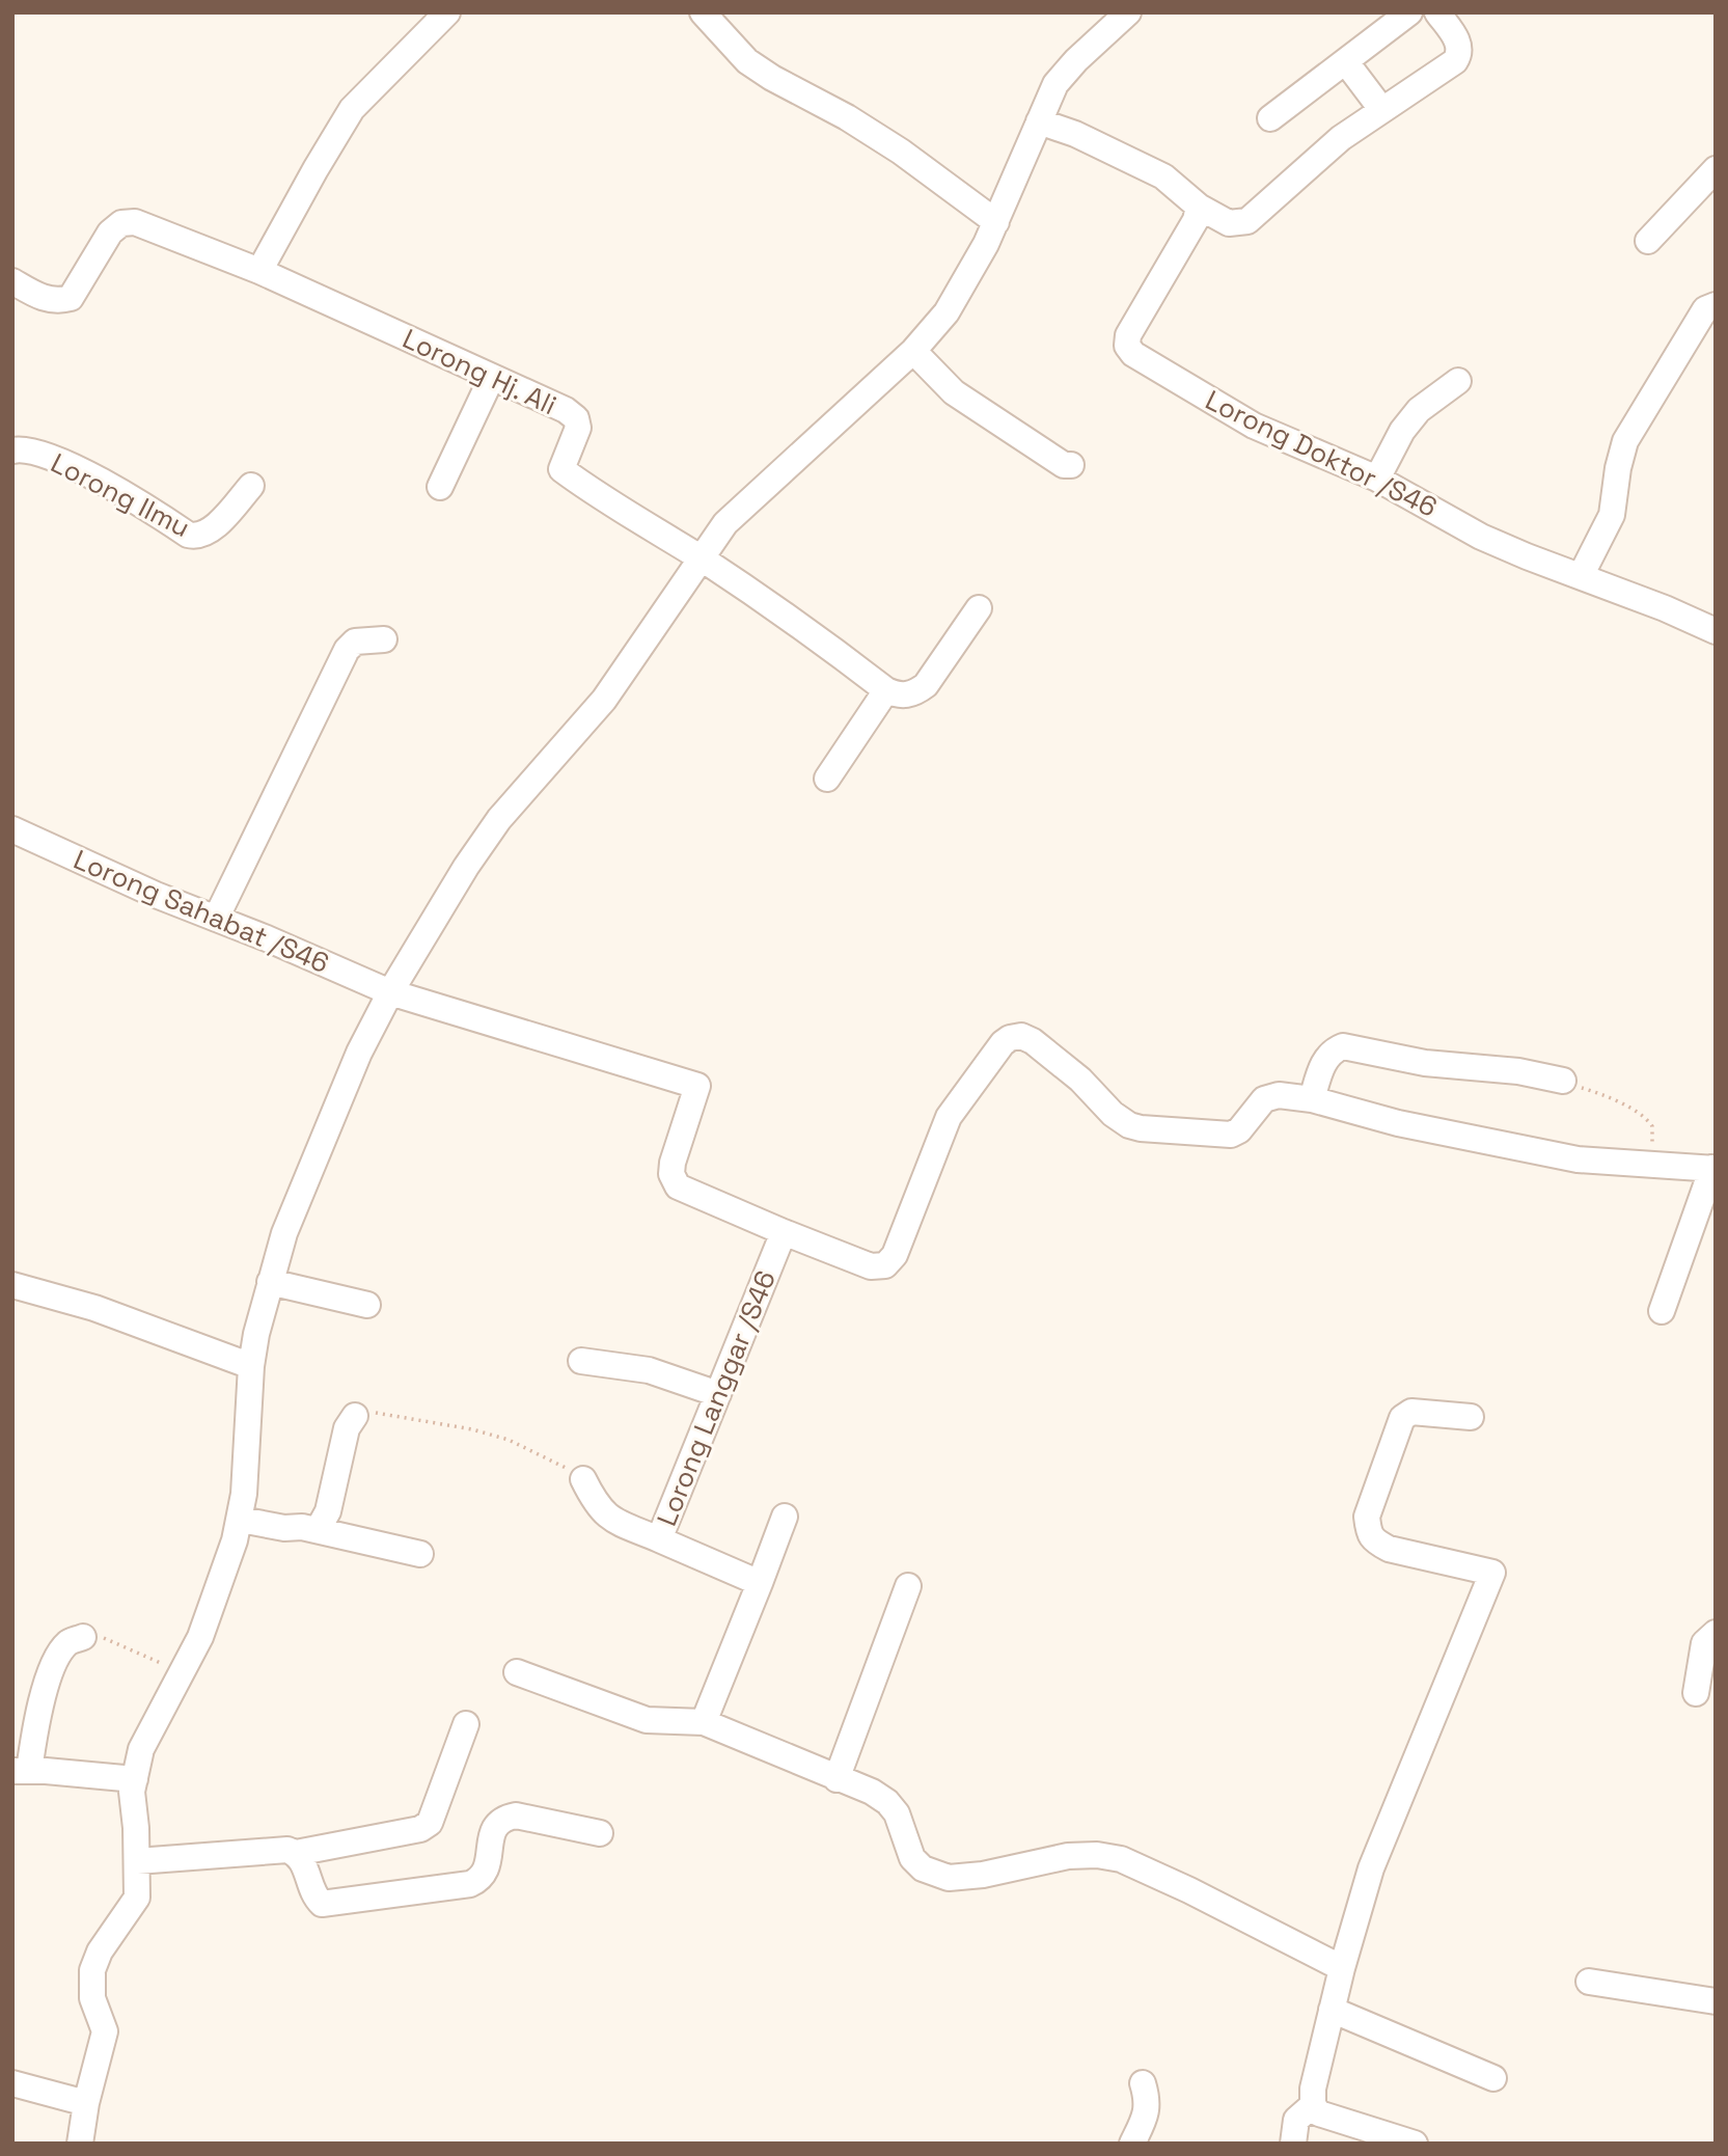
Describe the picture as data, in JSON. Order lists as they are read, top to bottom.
{
  "streets": {
    "street": [
      "Lorong Hj. Ali",
      "Lorong Doktor /S46",
      "Lorong Ilmu",
      "Lorong Sahabat /S46",
      "Lorong Langgar /S46"
    ]
  }
}
